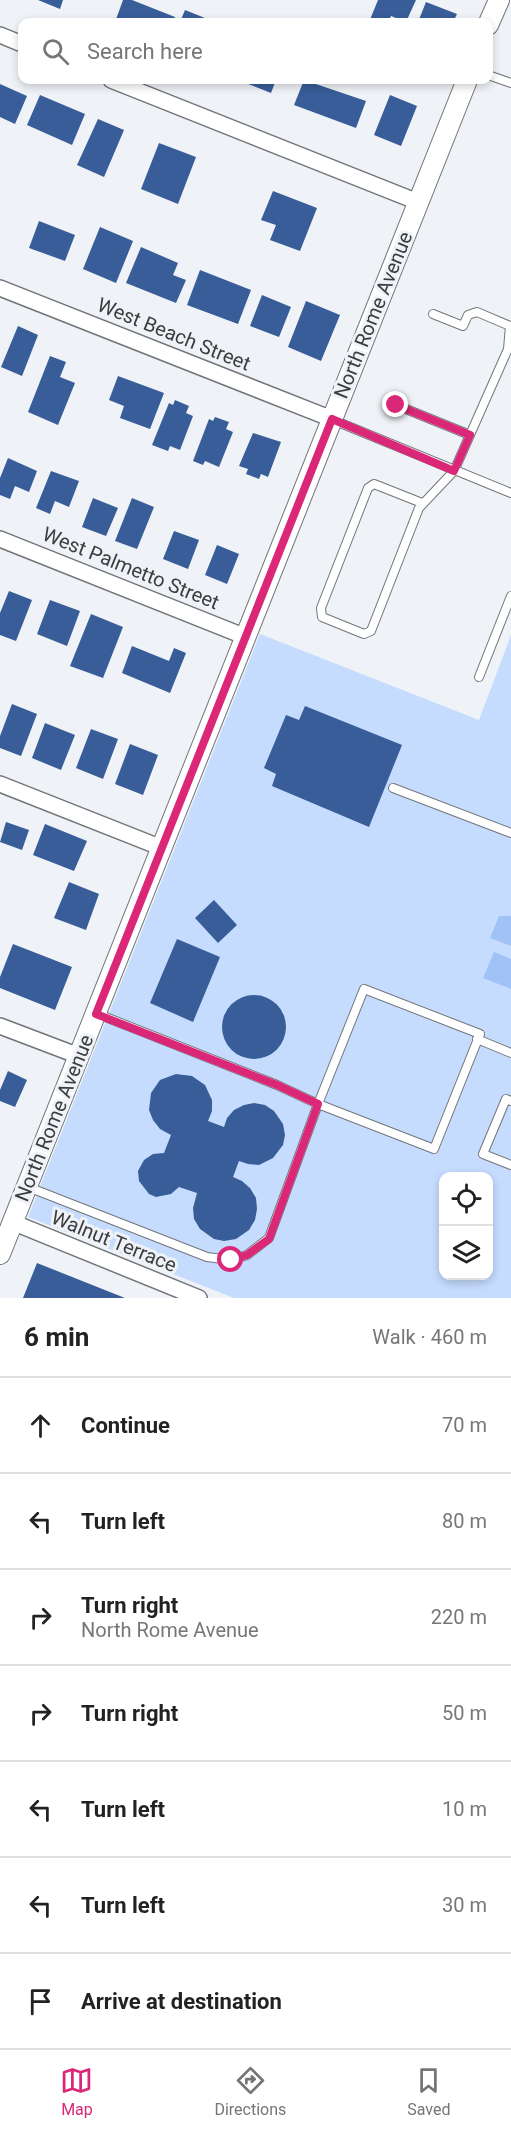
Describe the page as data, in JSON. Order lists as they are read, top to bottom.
{
  "streets": {
    "street": [
      "North Rome Avenue",
      "West Beach Street",
      "West Palmetto Street",
      "Walnut Terrace"
    ]
  },
  "crossings": [
    ["North Rome Avenue", "West Beach Street"],
    ["North Rome Avenue", "West Palmetto Street"],
    ["North Rome Avenue", "Walnut Terrace"]
  ],
  "page": {
    "search": "Search here",
    "heading": ["6 min", "Walk · 460 m"],
    "list": [
      ["Continue", "70 m"],
      ["Turn left", "80 m"],
      ["Turn right", "North Rome Avenue", "220 m"],
      ["Turn right", "50 m"],
      ["Turn left", "10 m"],
      ["Turn left", "30 m"],
      "Arrive at destination"
    ],
    "nav": ["Map", "Directions", "Saved"]
  }
}
